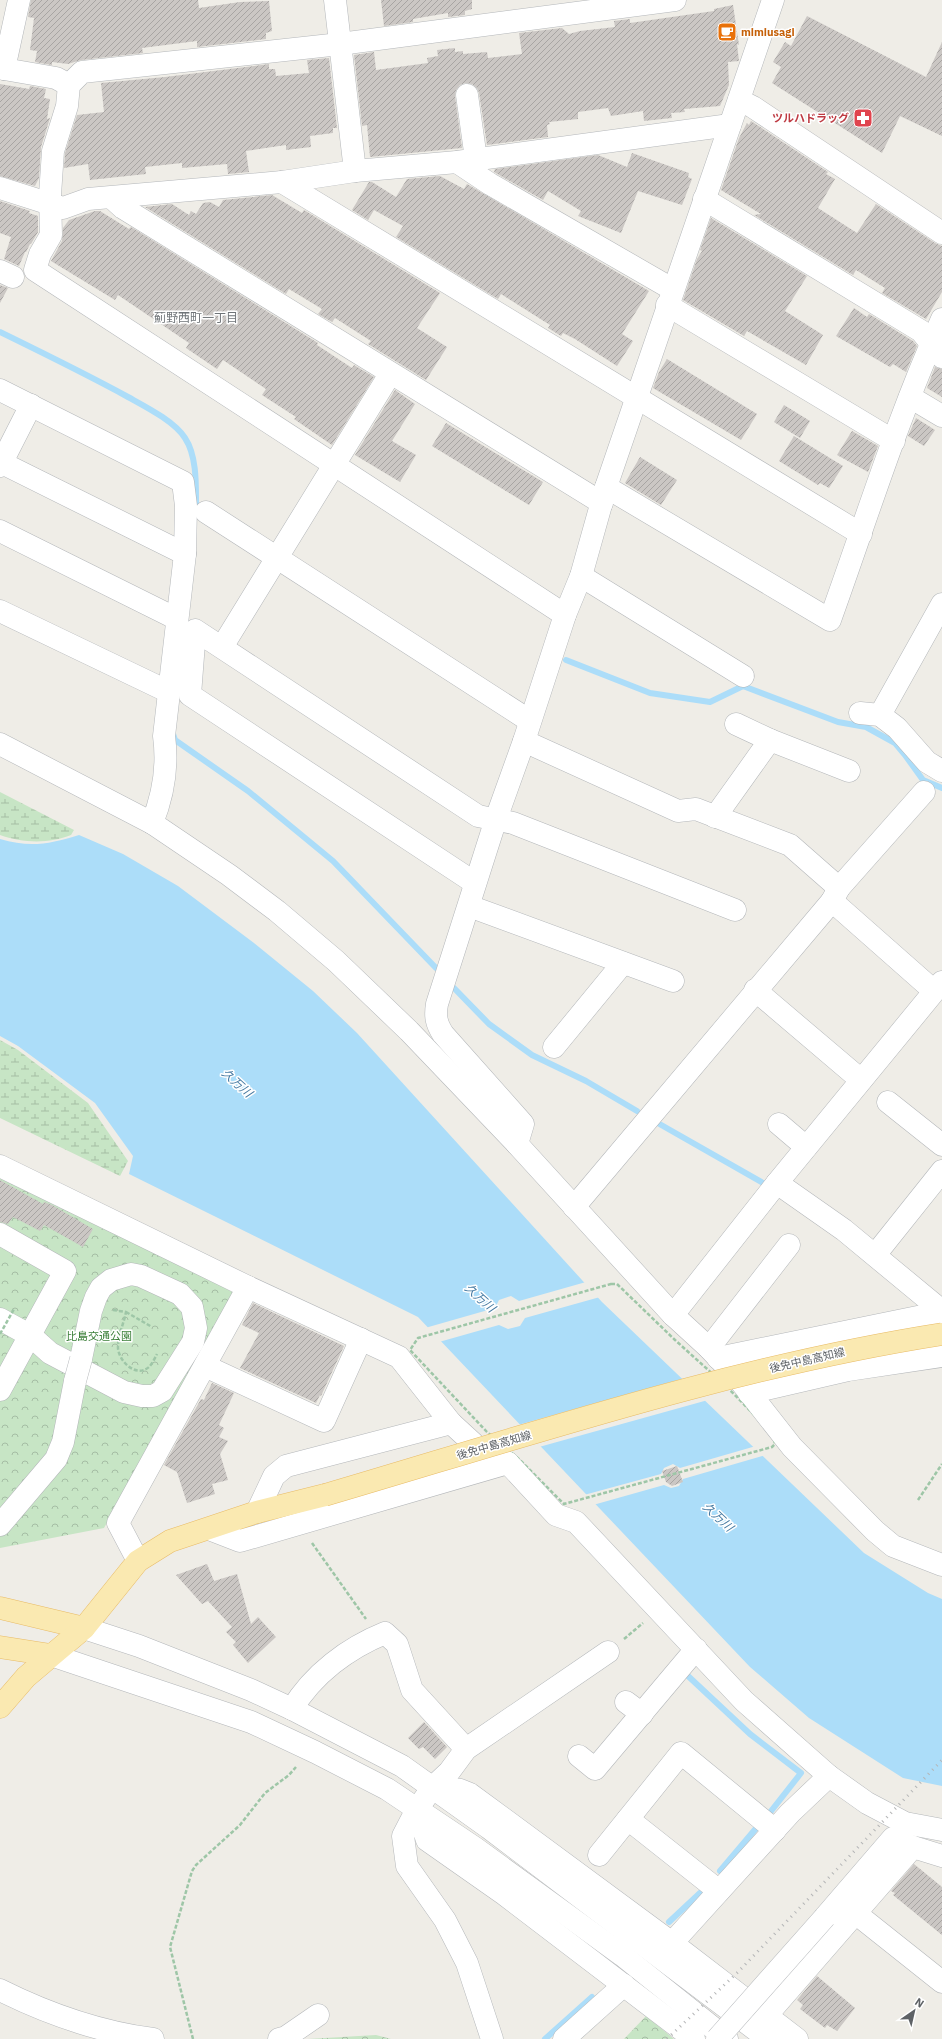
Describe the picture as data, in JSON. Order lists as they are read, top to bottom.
{
  "streets": {
    "main road": ["後免中島高知線"]
  },
  "districts": ["薊野西町一丁目"],
  "water": ["久万川"],
  "parks": ["比島交通公園"],
  "places": {
    "cafe": ["mimiusagi"],
    "pharmacy": ["ツルハドラッグ"]
  },
  "north": "top right"
}
